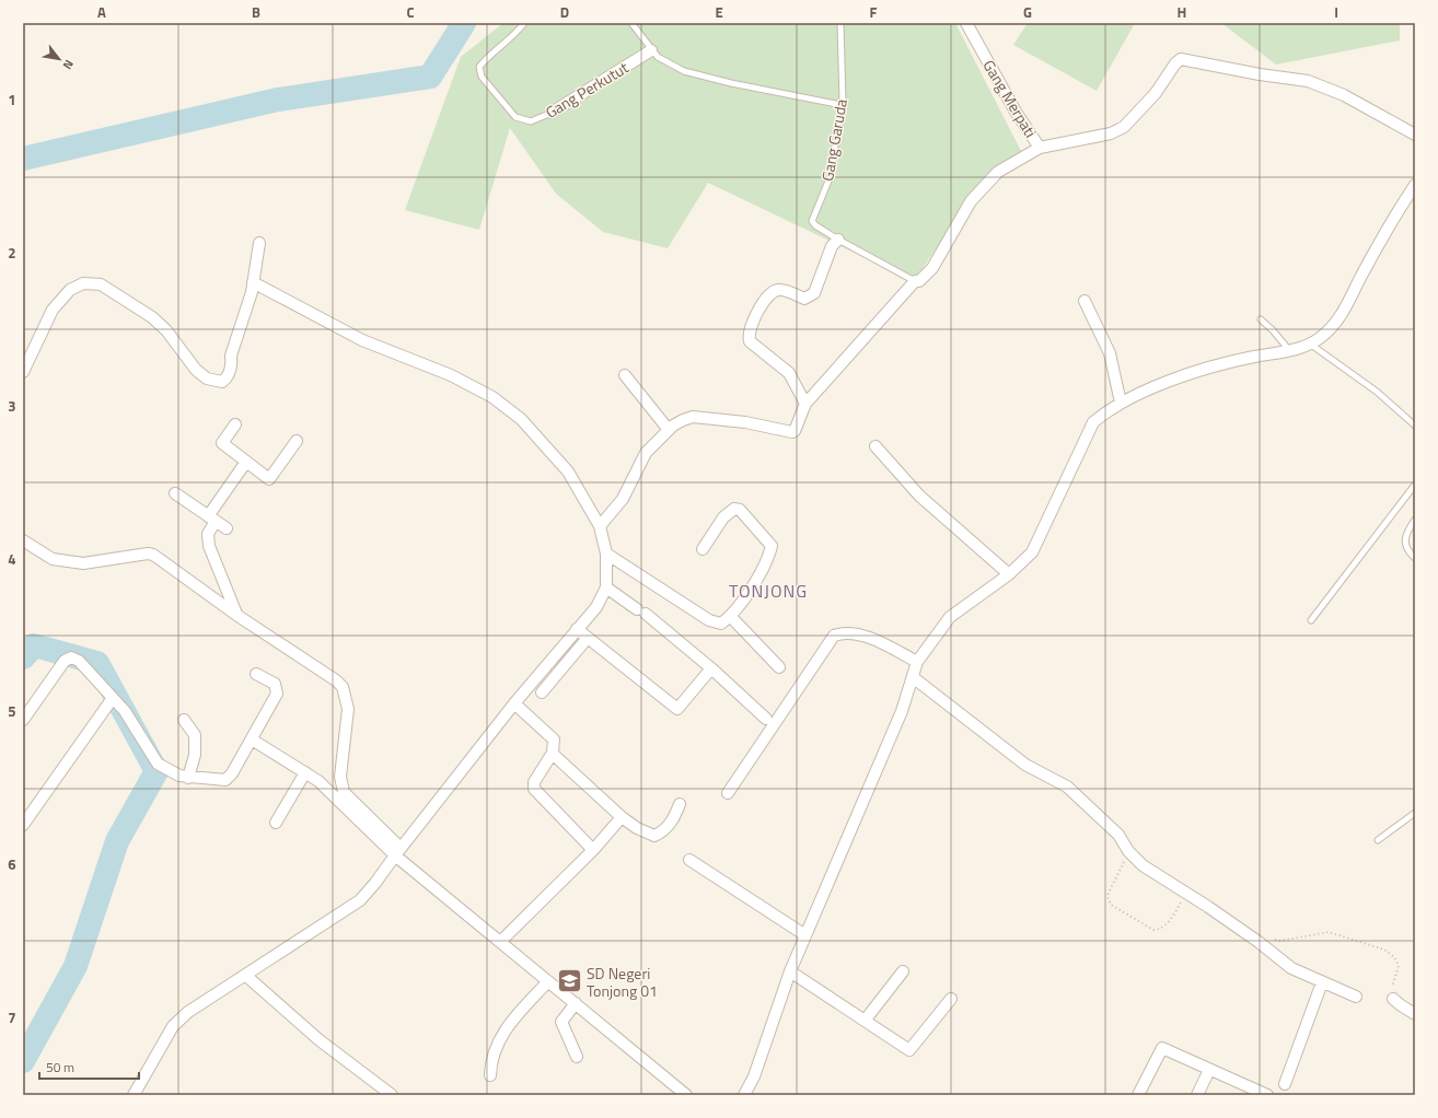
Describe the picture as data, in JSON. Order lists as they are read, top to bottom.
{
  "streets": {
    "street": ["Gang Perkutut", "Gang Merpati"],
    "lane": ["Gang Garuda"]
  },
  "crossings": [
    ["Gang Merpati", "Gang Garuda"]
  ],
  "districts": ["TONJONG"],
  "places": {
    "school or university": ["SD Negeri Tonjong 01"]
  },
  "scale_bar": "50 m",
  "north": "bottom right",
  "grid": {
    "columns": [
      "A",
      "B",
      "C",
      "D",
      "E",
      "F",
      "G",
      "H",
      "I"
    ],
    "rows": [
      "1",
      "2",
      "3",
      "4",
      "5",
      "6",
      "7"
    ]
  }
}
